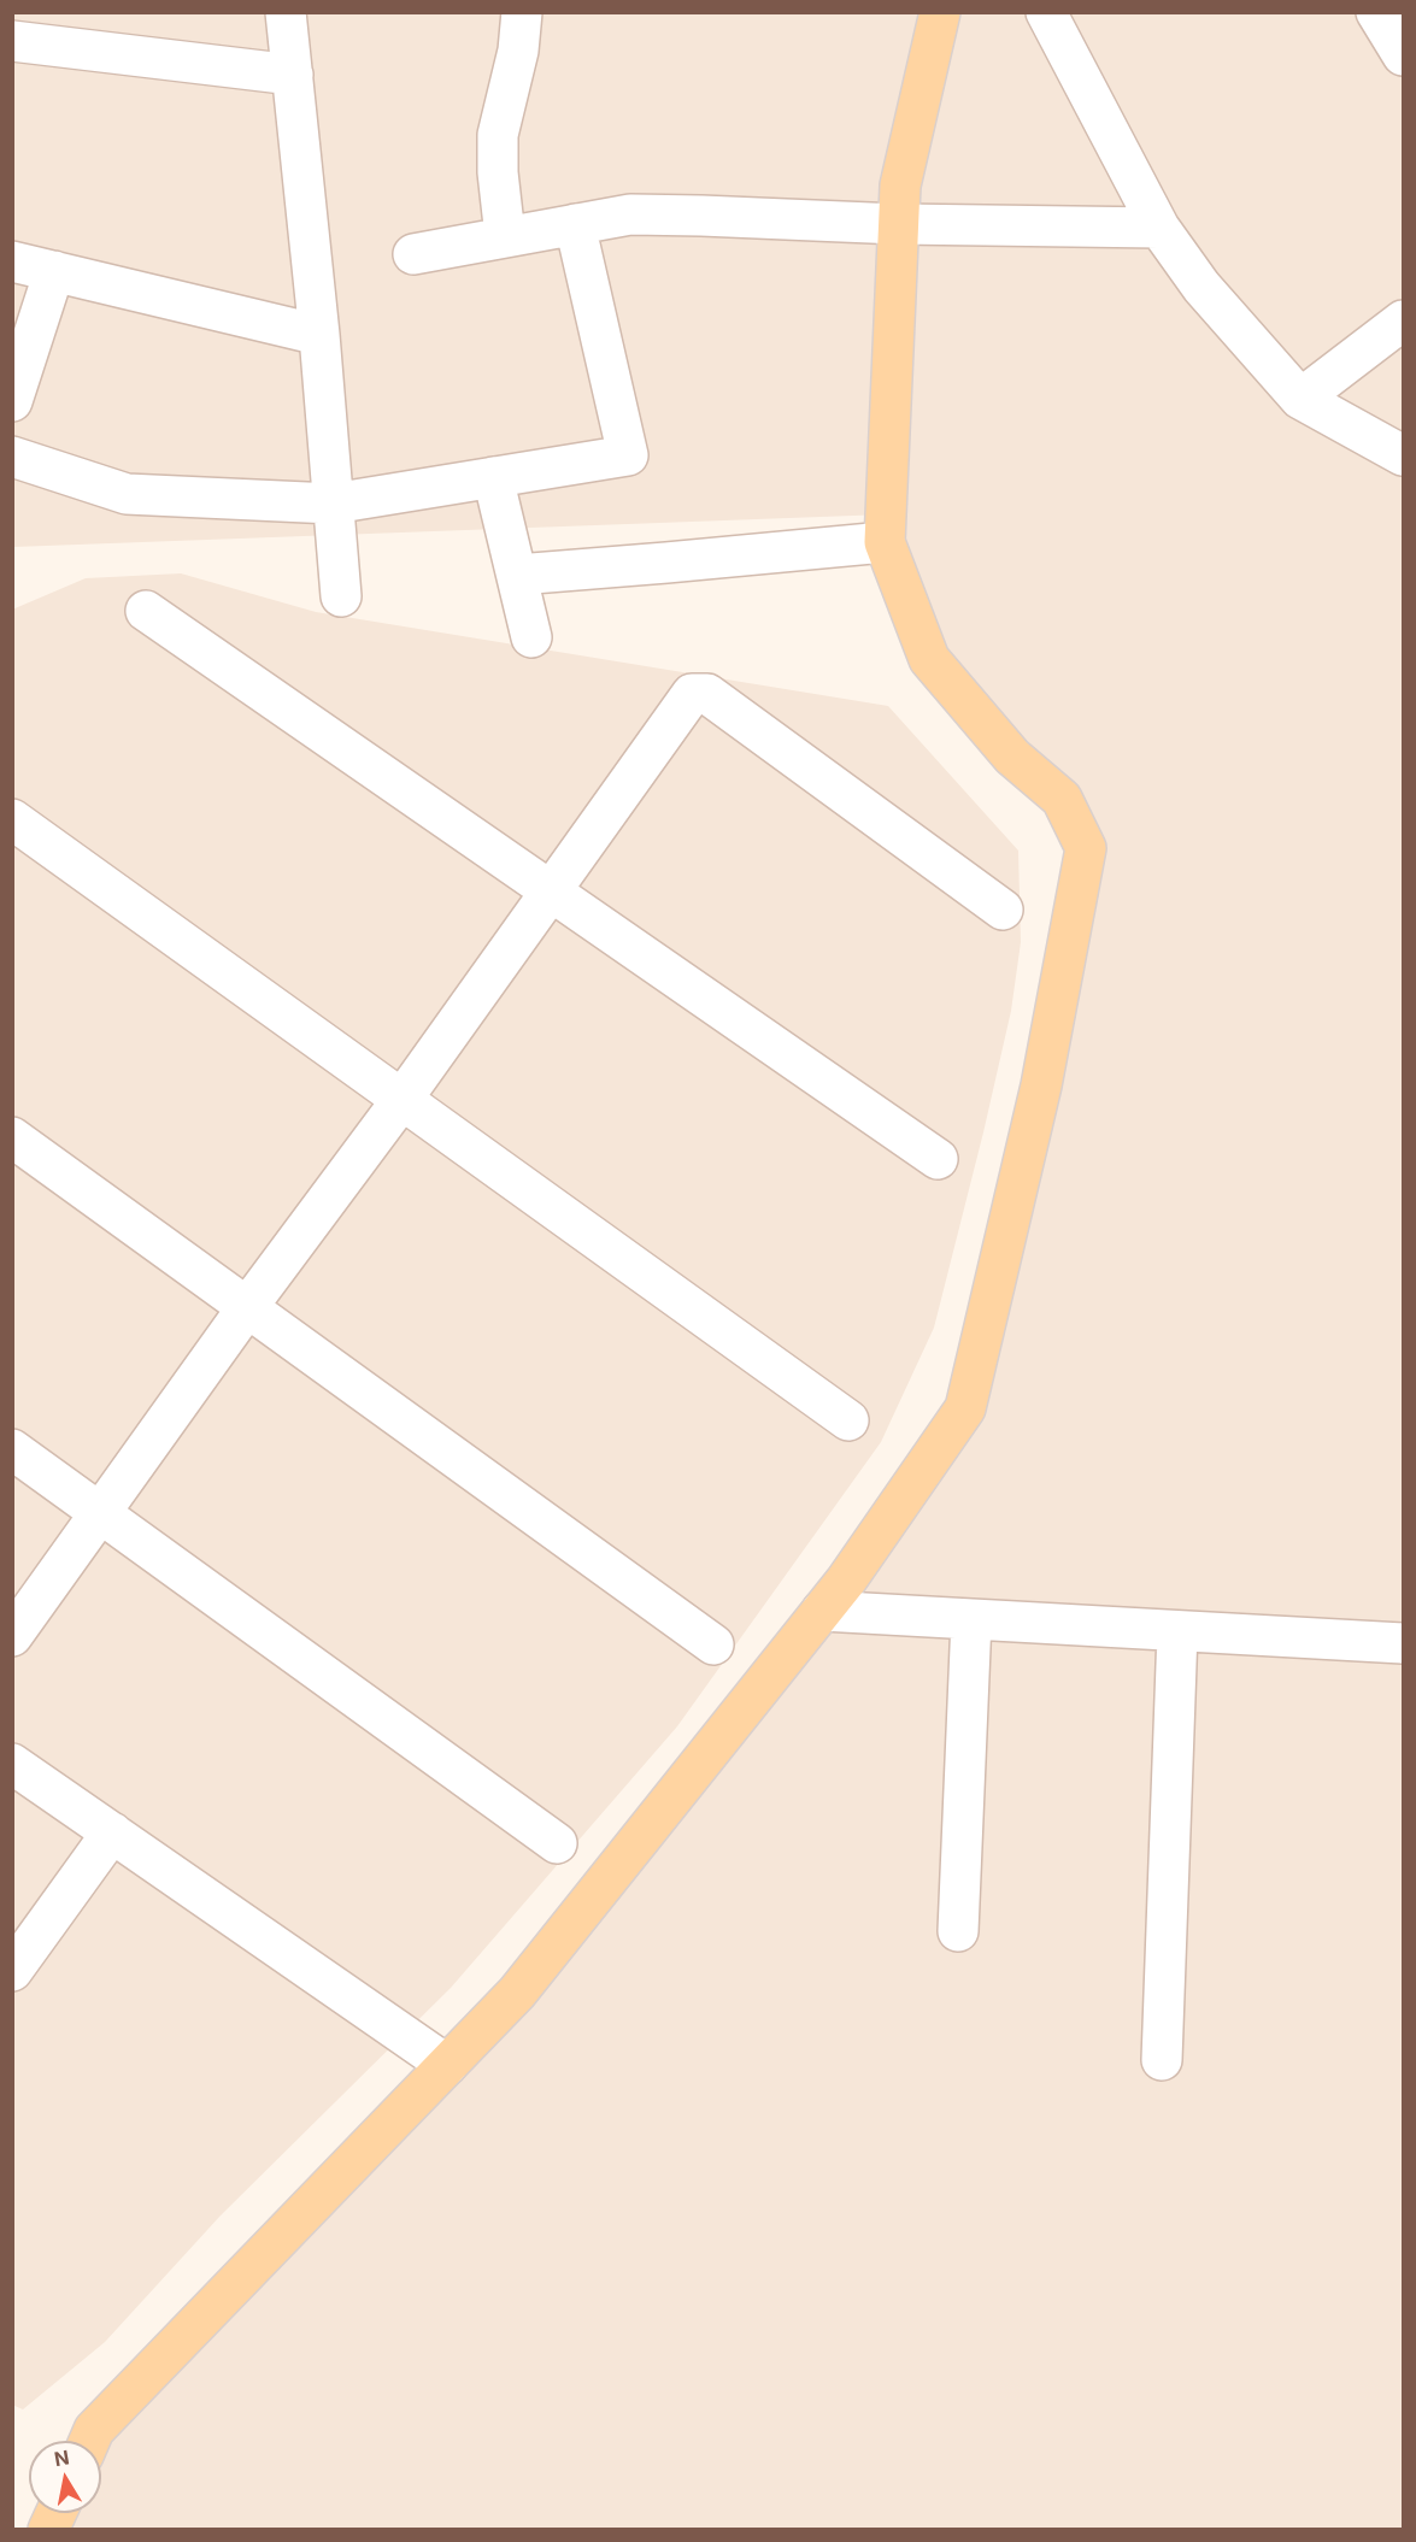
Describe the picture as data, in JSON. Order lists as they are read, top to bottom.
{
  "north": "top"
}
